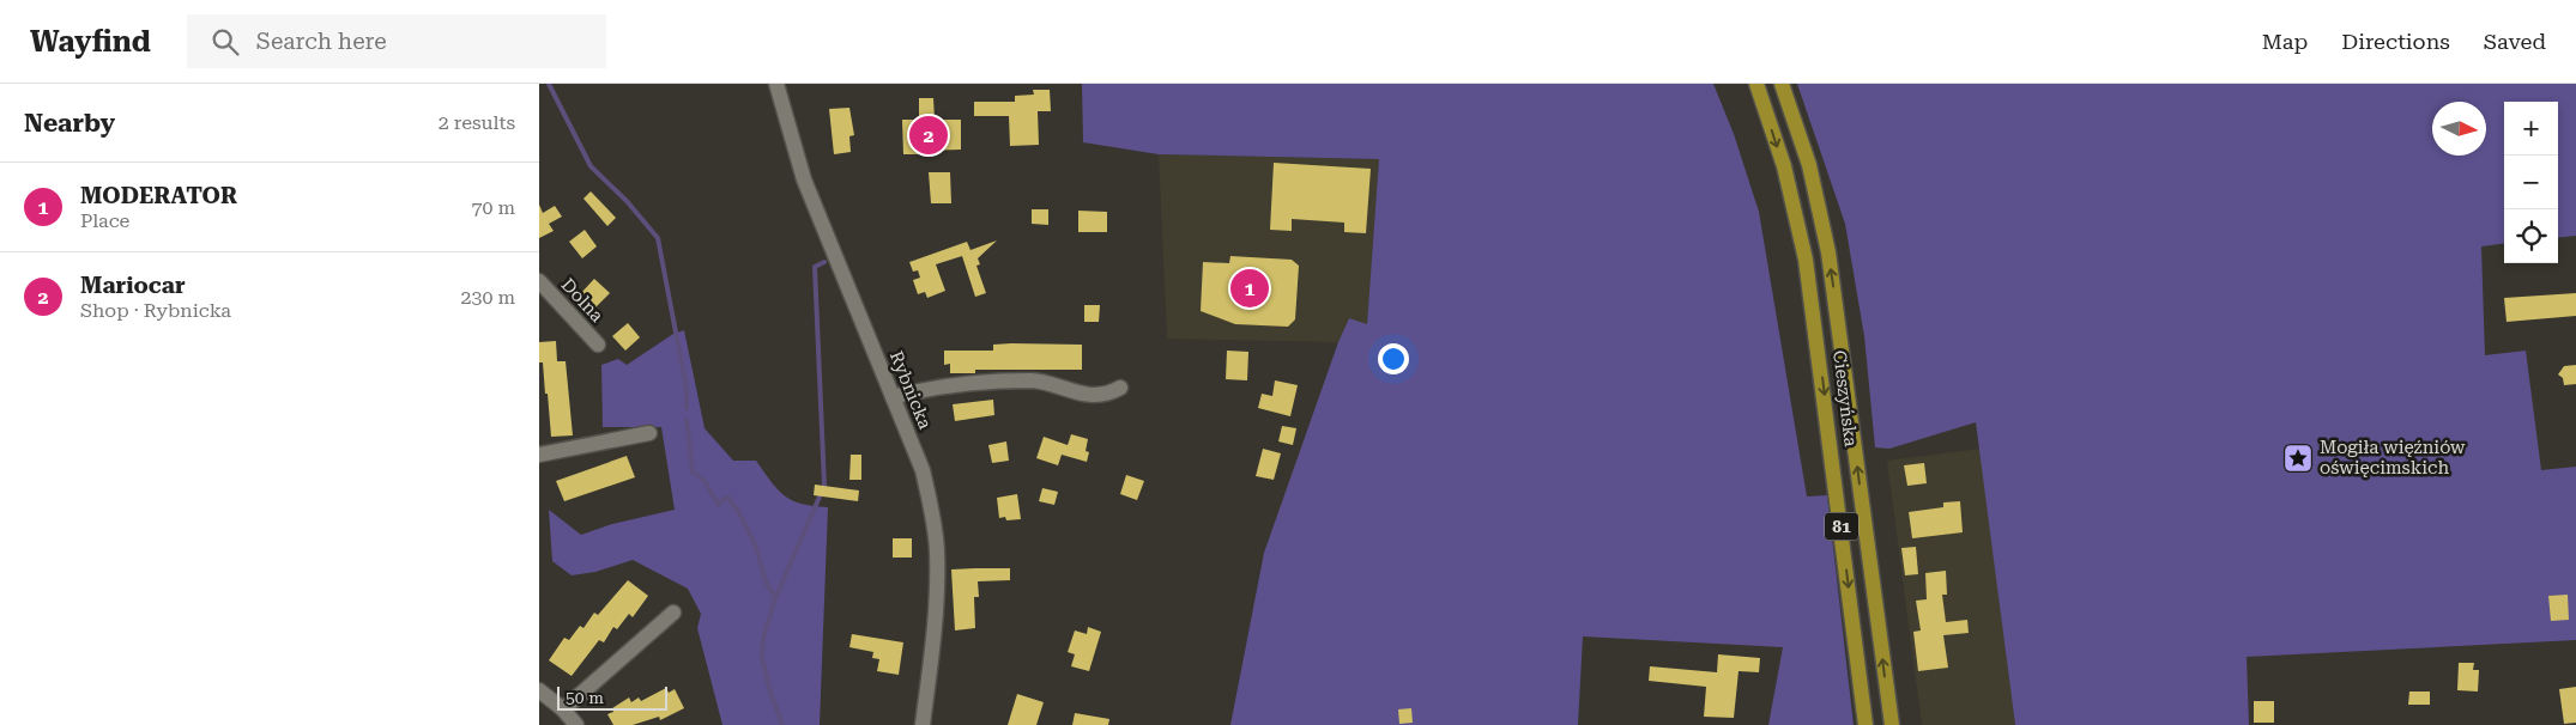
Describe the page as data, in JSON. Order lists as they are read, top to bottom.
{
  "streets": {
    "main road": ["Cieszyńska", "81"],
    "street": ["Dolna", "Rybnicka"]
  },
  "places": {
    "place": ["Mogiła więźniów oświęcimskich"]
  },
  "scale_bar": "50 m",
  "north": "right",
  "page": {
    "header": "Wayfind",
    "search": "Search here",
    "nav": ["Map", "Directions", "Saved"],
    "heading": ["Nearby", "2 results"],
    "map_buttons": ["+", "−"],
    "pins": ["2", "1"],
    "list": [
      {
        "mark": "1",
        "name": "MODERATOR",
        "note": "Place",
        "value": "70 m"
      },
      {
        "mark": "2",
        "name": "Mariocar",
        "note": "Shop · Rybnicka",
        "value": "230 m"
      }
    ],
    "scale": "50 m"
  }
}
